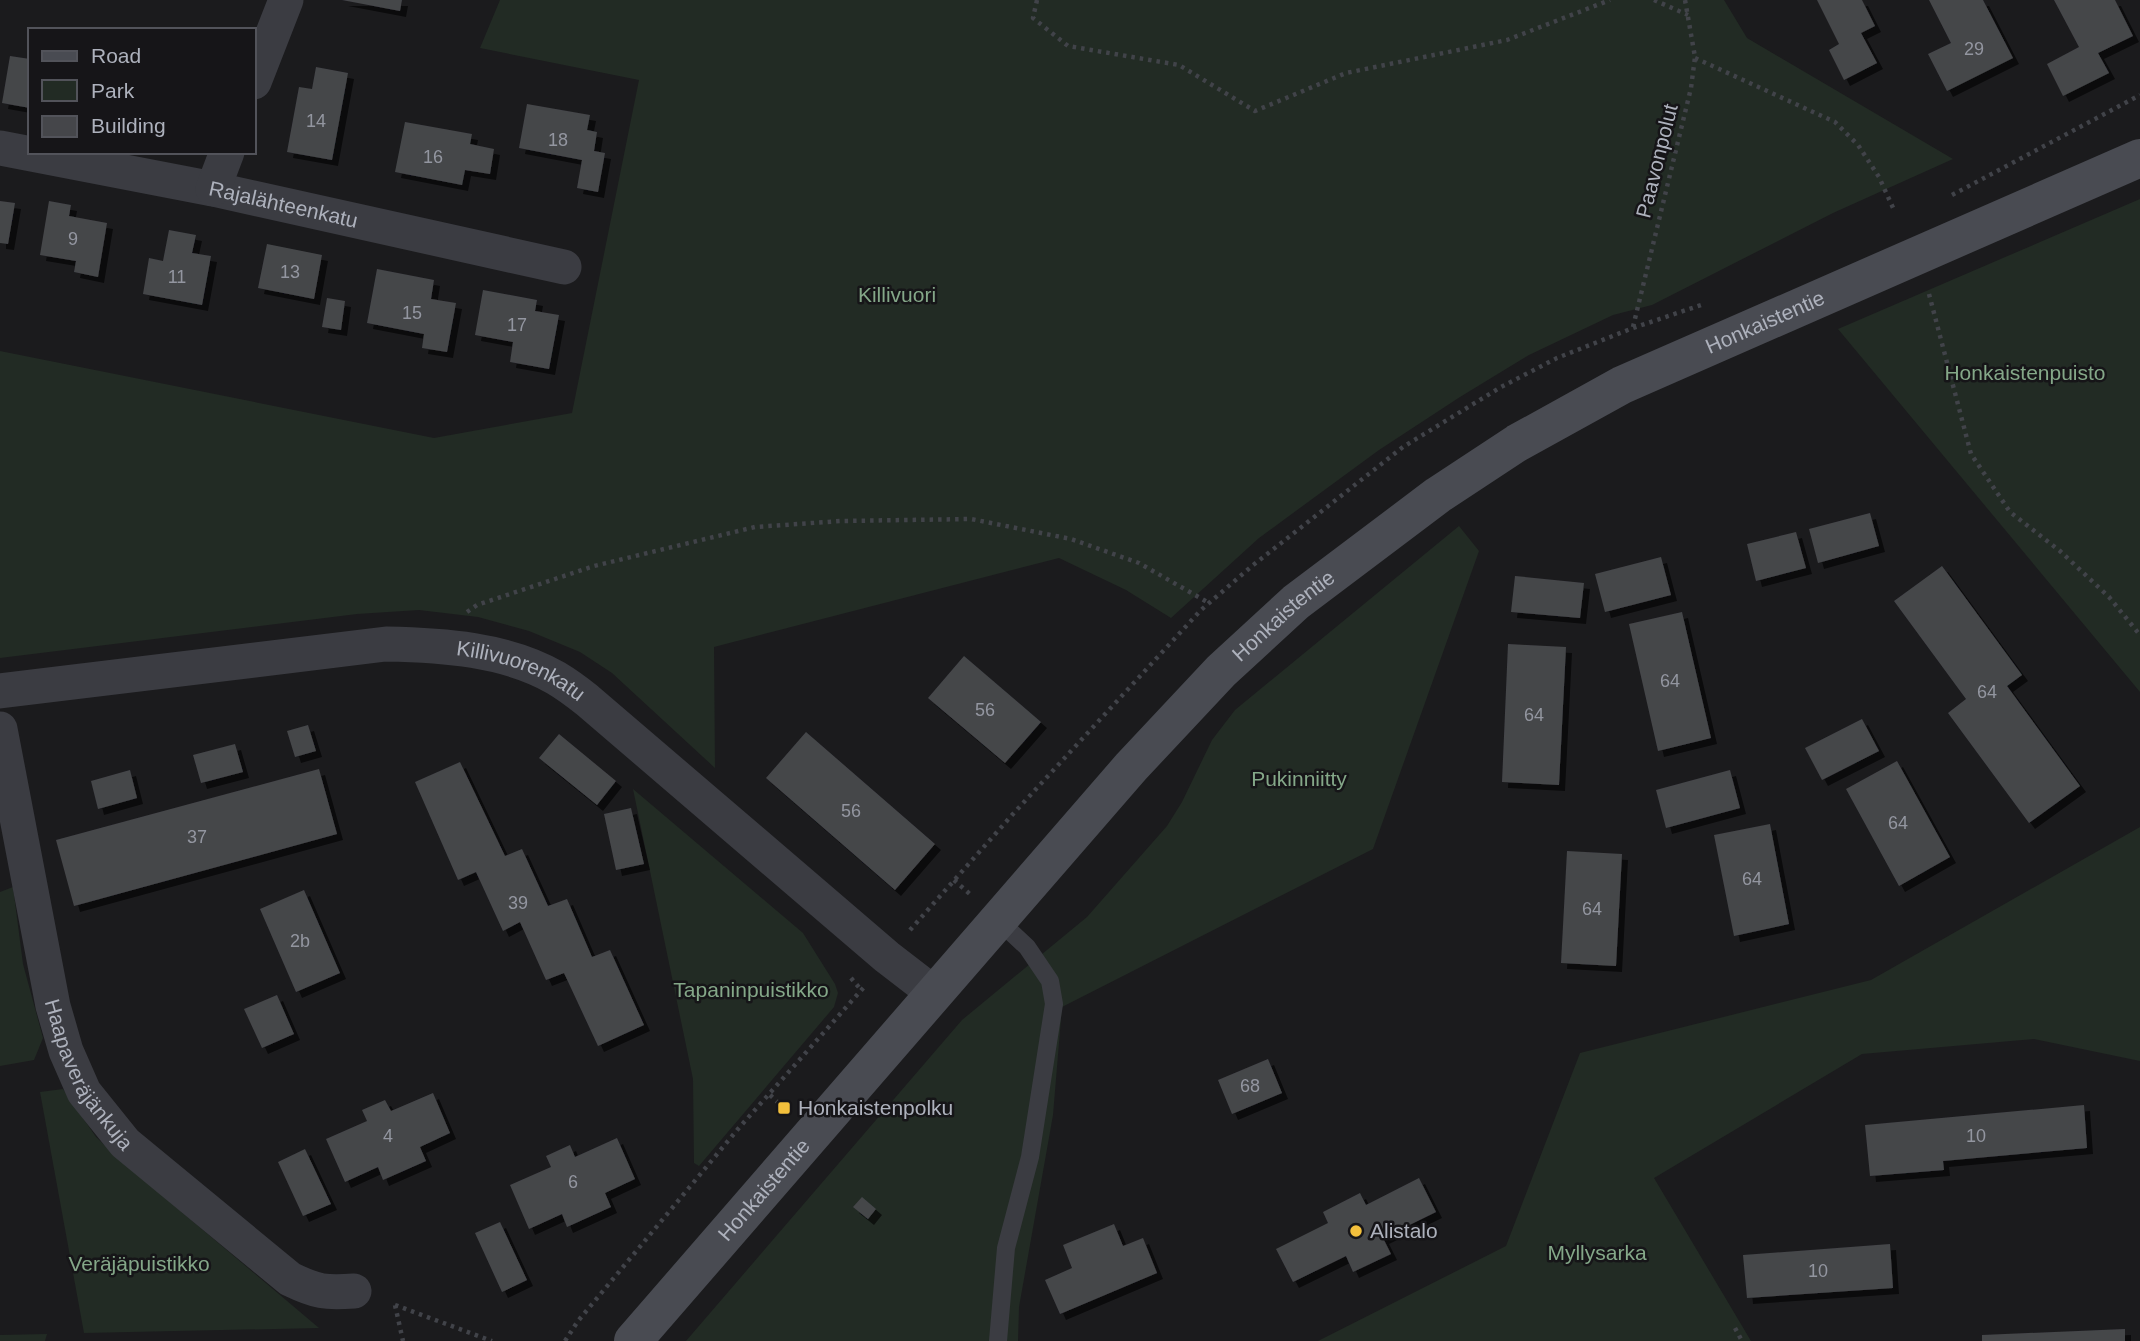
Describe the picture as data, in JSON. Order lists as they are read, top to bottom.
{
  "streets": {
    "street": [
      "Rajalähteenkatu",
      "Honkaistentie",
      "Killivuorenkatu",
      "Haapaveräjänkuja"
    ],
    "path": ["Paavonpolut"]
  },
  "crossings": [
    ["Honkaistentie", "Killivuorenkatu"]
  ],
  "parks": [
    "Killivuori",
    "Honkaistenpuisto",
    "Pukinniitty",
    "Tapaninpuistikko",
    "Myllysarka",
    "Veräjäpuistikko"
  ],
  "places": {
    "transit": ["Honkaistenpolku"],
    "other": ["Alistalo"]
  },
  "house_numbers": [
    "29",
    "14",
    "18",
    "16",
    "9",
    "13",
    "11",
    "15",
    "17",
    "64",
    "64",
    "56",
    "64",
    "56",
    "64",
    "37",
    "64",
    "39",
    "64",
    "2b",
    "68",
    "4",
    "10",
    "6",
    "10"
  ],
  "legend": ["Road", "Park", "Building"]
}
